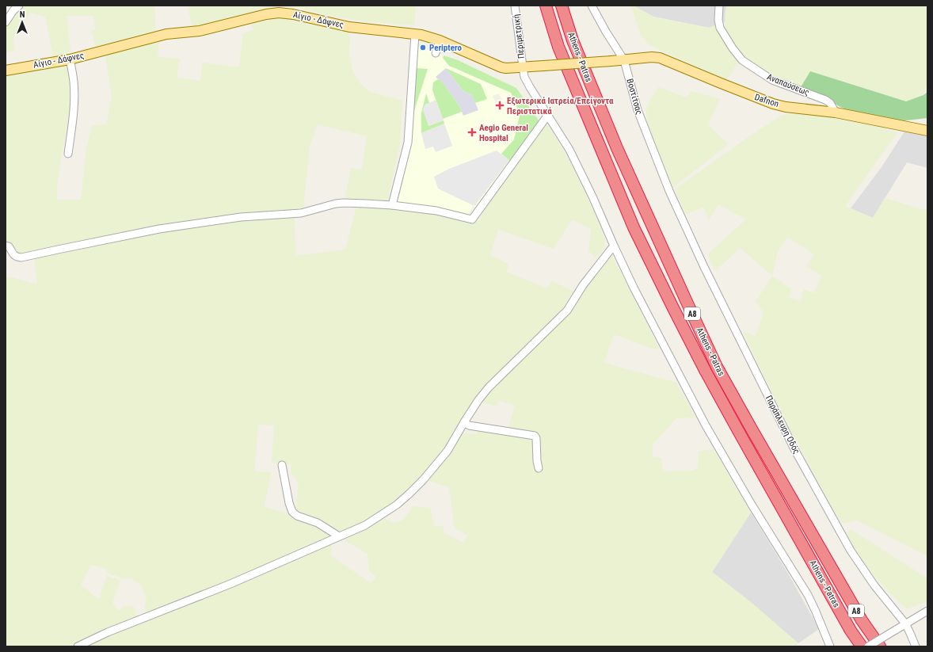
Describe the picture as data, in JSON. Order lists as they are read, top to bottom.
{
  "streets": {
    "highway": ["Athens - Patras", "Α8"],
    "main road": ["Αίγιο - Δάφνες", "Dafnon"],
    "street": [
      "Περιμετρική",
      "Αναπαύσεως",
      "Βοστίτσας",
      "Παράπλευρη Οδός"
    ]
  },
  "crossings": [
    ["Αίγιο - Δάφνες", "Περιμετρική"],
    ["Αίγιο - Δάφνες", "Dafnon"],
    ["Αναπαύσεως", "Dafnon"],
    ["Βοστίτσας", "Dafnon"],
    ["Βοστίτσας", "Παράπλευρη Οδός"]
  ],
  "places": {
    "other": ["Periptero"],
    "health": ["Εξωτερικά Ιατρεία/Επείγοντα Περιστατικά", "Aegio General Hospital"]
  },
  "north": "top"
}
